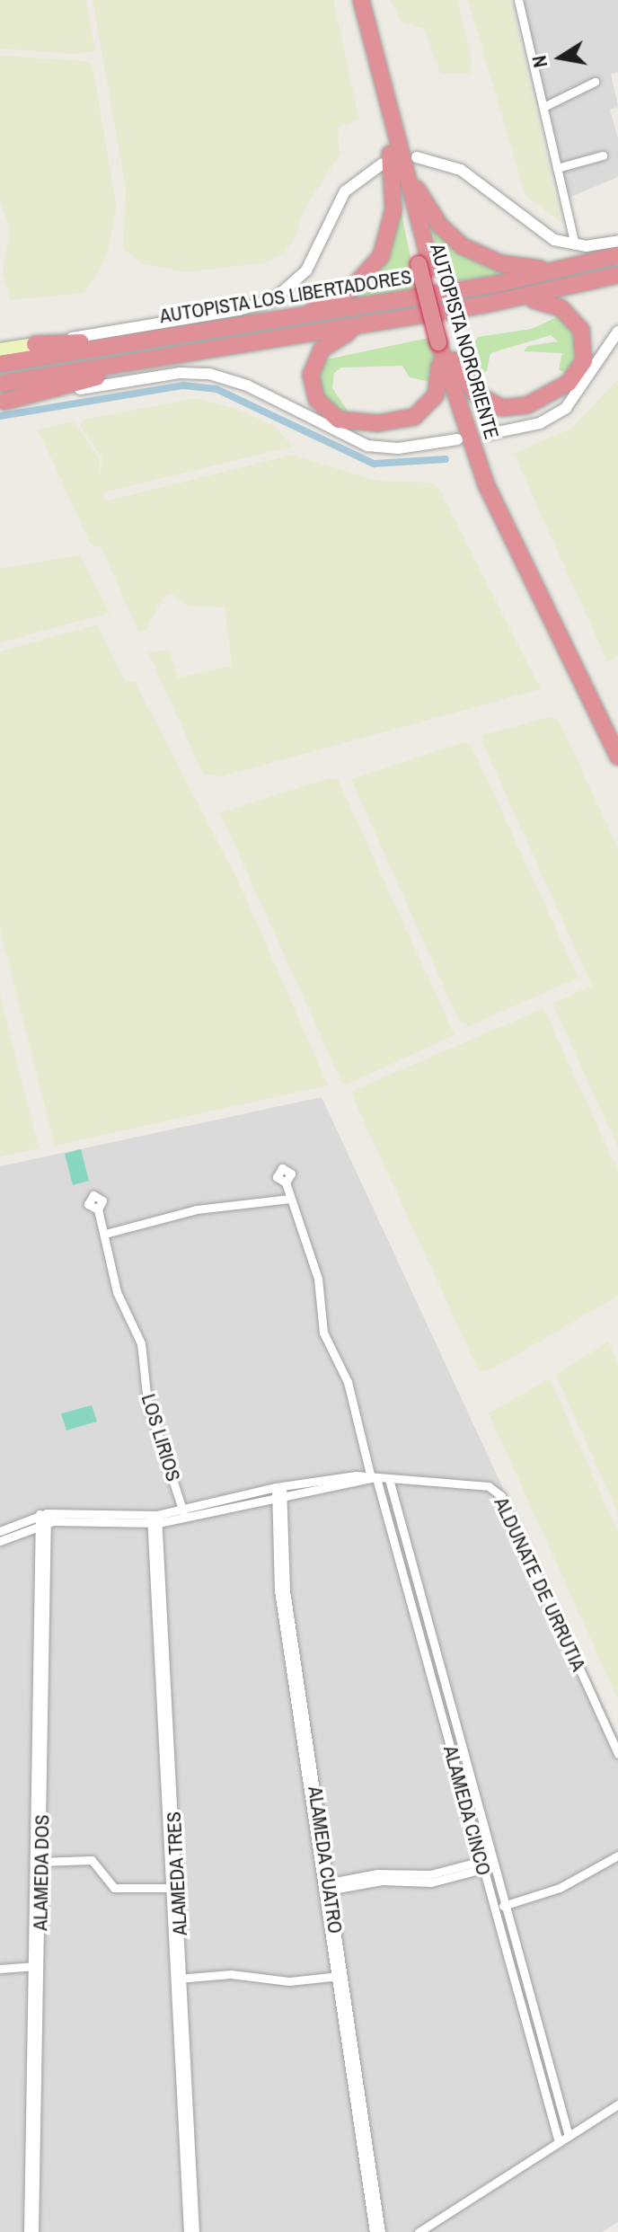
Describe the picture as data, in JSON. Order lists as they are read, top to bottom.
{
  "streets": {
    "highway": ["AUTOPISTA LOS LIBERTADORES", "AUTOPISTA NORORIENTE"],
    "street": [
      "LOS LIRIOS",
      "ALDUNATE DE URRUTIA",
      "ALAMEDA CINCO",
      "ALAMEDA CUATRO",
      "ALAMEDA DOS",
      "ALAMEDA TRES"
    ]
  },
  "crossings": [
    ["LOS LIRIOS", "ALDUNATE DE URRUTIA"],
    ["ALDUNATE DE URRUTIA", "ALAMEDA CINCO"],
    ["ALDUNATE DE URRUTIA", "ALAMEDA CUATRO"],
    ["ALDUNATE DE URRUTIA", "ALAMEDA DOS"],
    ["ALDUNATE DE URRUTIA", "ALAMEDA TRES"]
  ],
  "north": "left"
}
